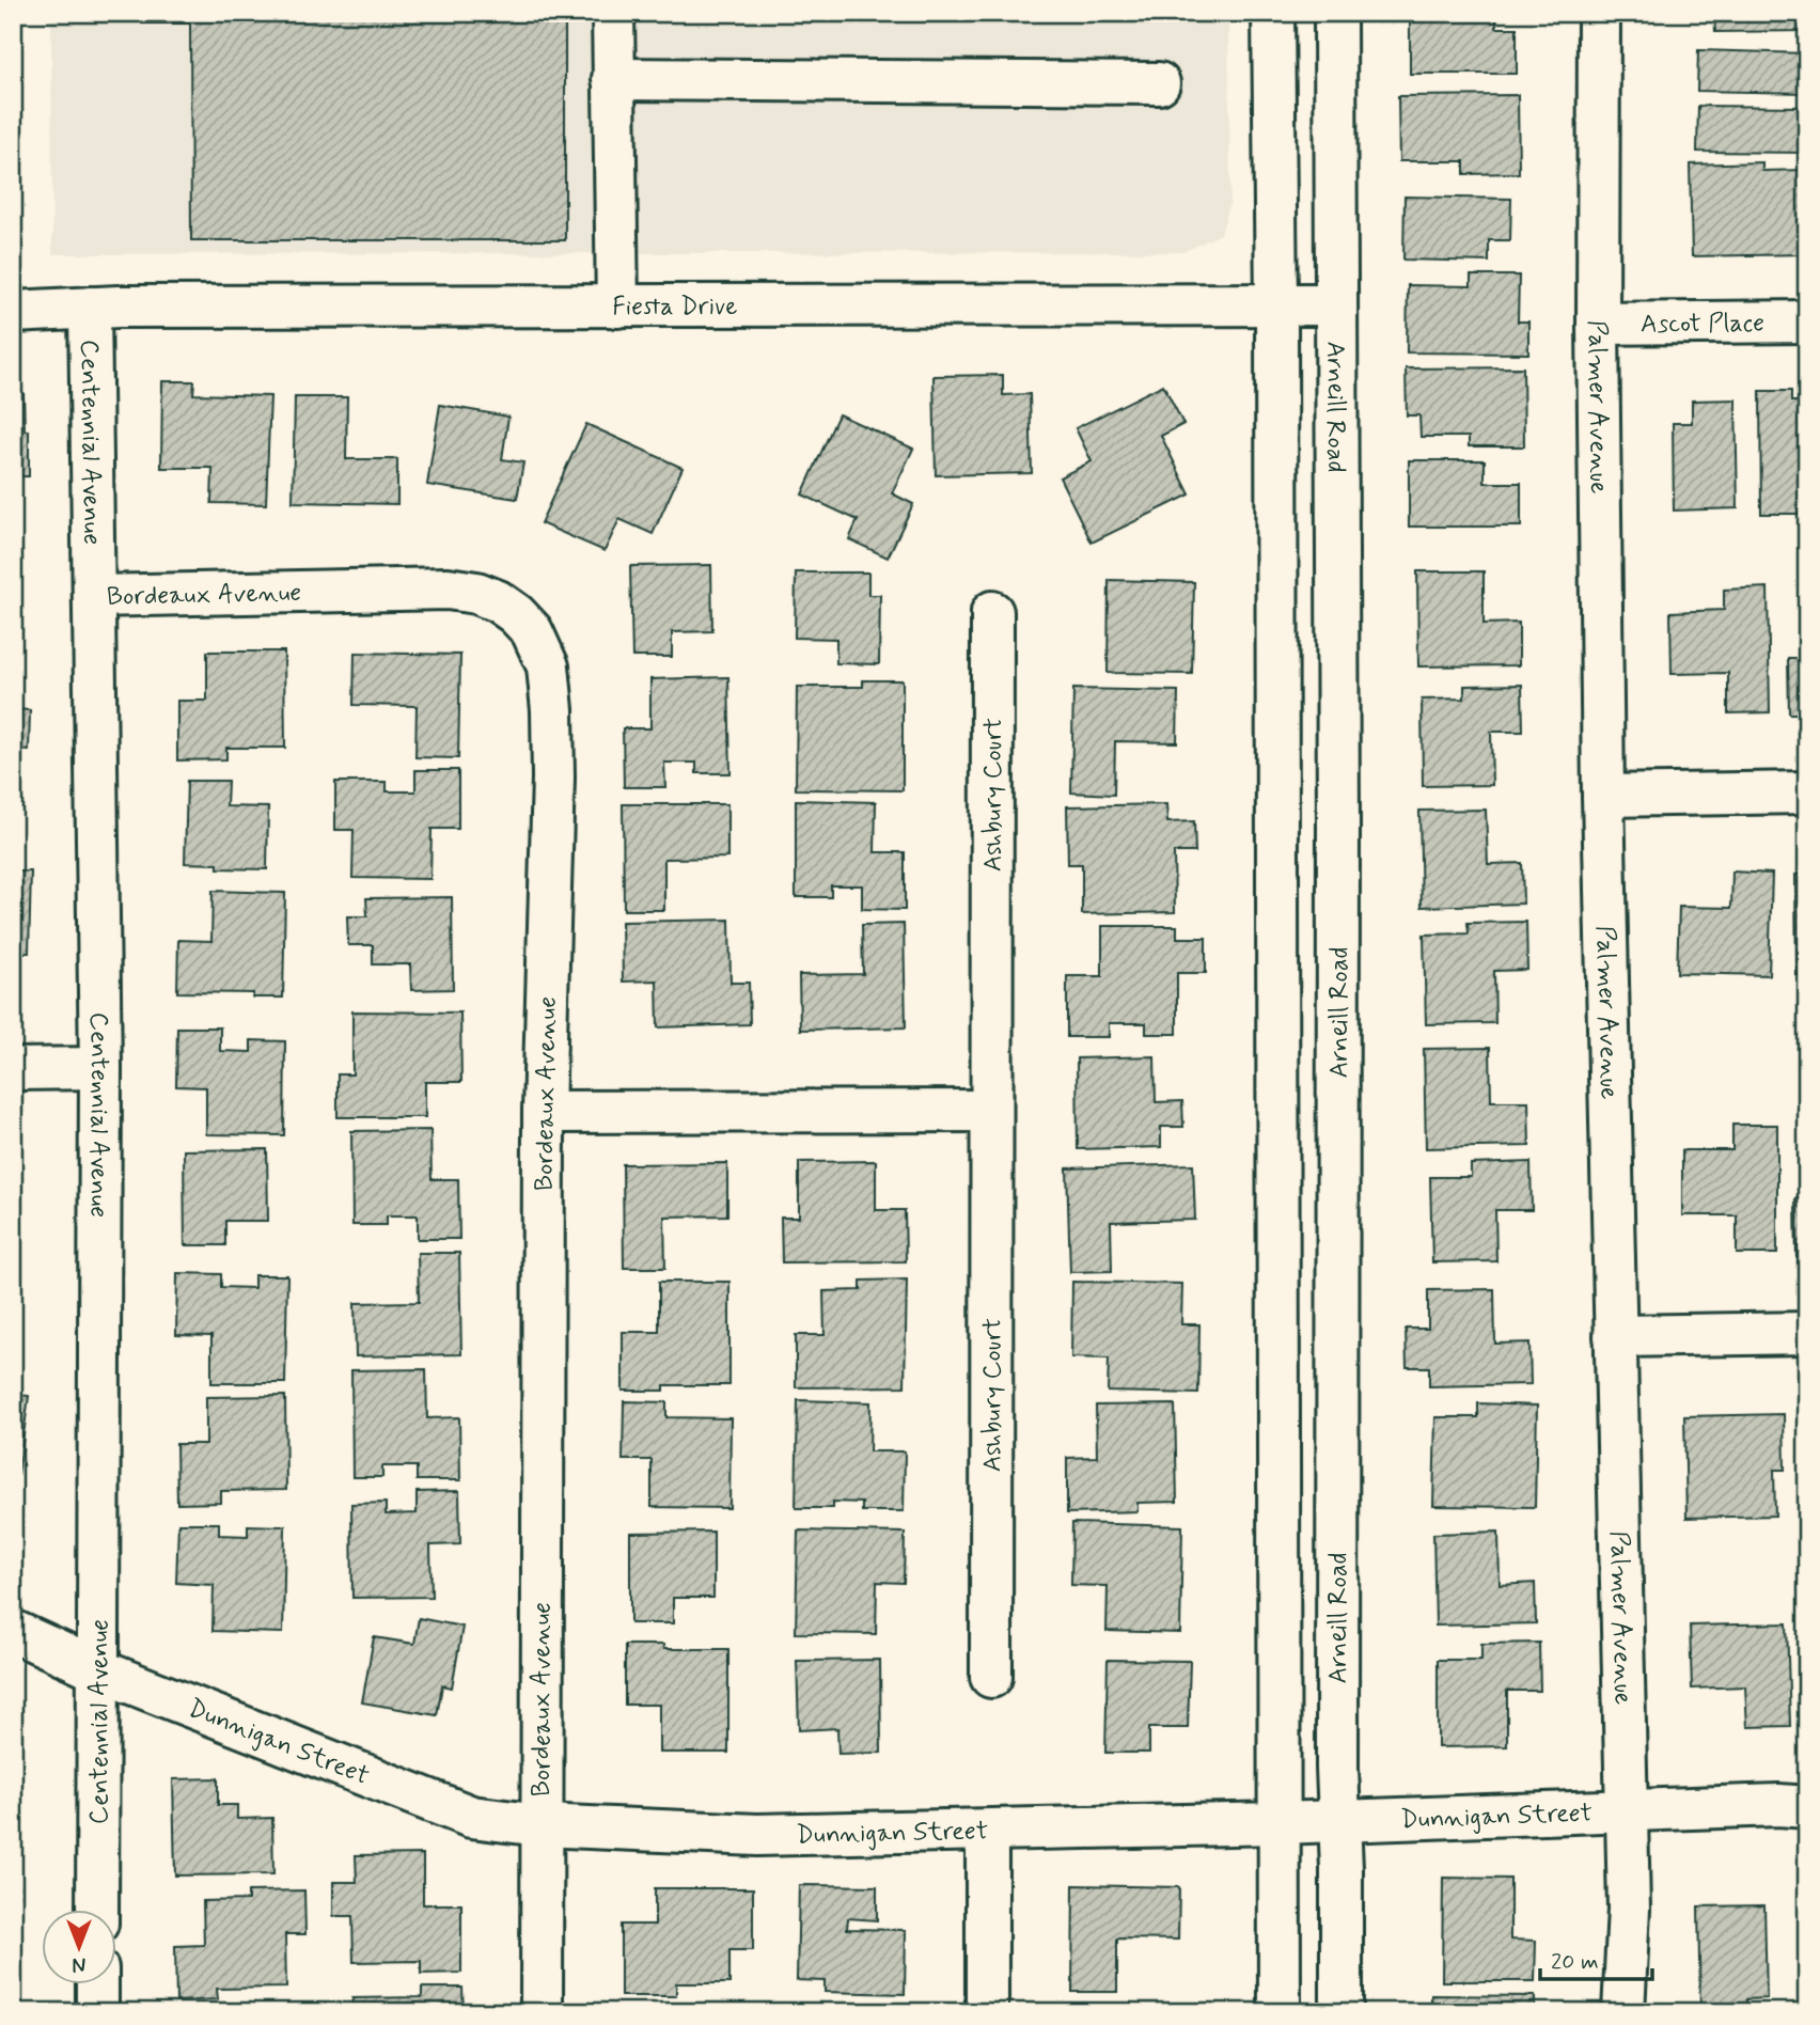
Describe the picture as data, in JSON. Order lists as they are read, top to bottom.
{
  "streets": {
    "street": [
      "Fiesta Drive",
      "Ascot Place",
      "Arneill Road",
      "Palmer Avenue",
      "Centennial Avenue",
      "Bordeaux Avenue",
      "Ashbury Court",
      "Dunnigan Street"
    ]
  },
  "crossings": [
    ["Fiesta Drive", "Arneill Road"],
    ["Fiesta Drive", "Centennial Avenue"],
    ["Ascot Place", "Palmer Avenue"],
    ["Arneill Road", "Dunnigan Street"],
    ["Palmer Avenue", "Dunnigan Street"],
    ["Centennial Avenue", "Bordeaux Avenue"],
    ["Centennial Avenue", "Dunnigan Street"],
    ["Bordeaux Avenue", "Dunnigan Street"]
  ],
  "scale_bar": "20 m",
  "north": "bottom"
}
